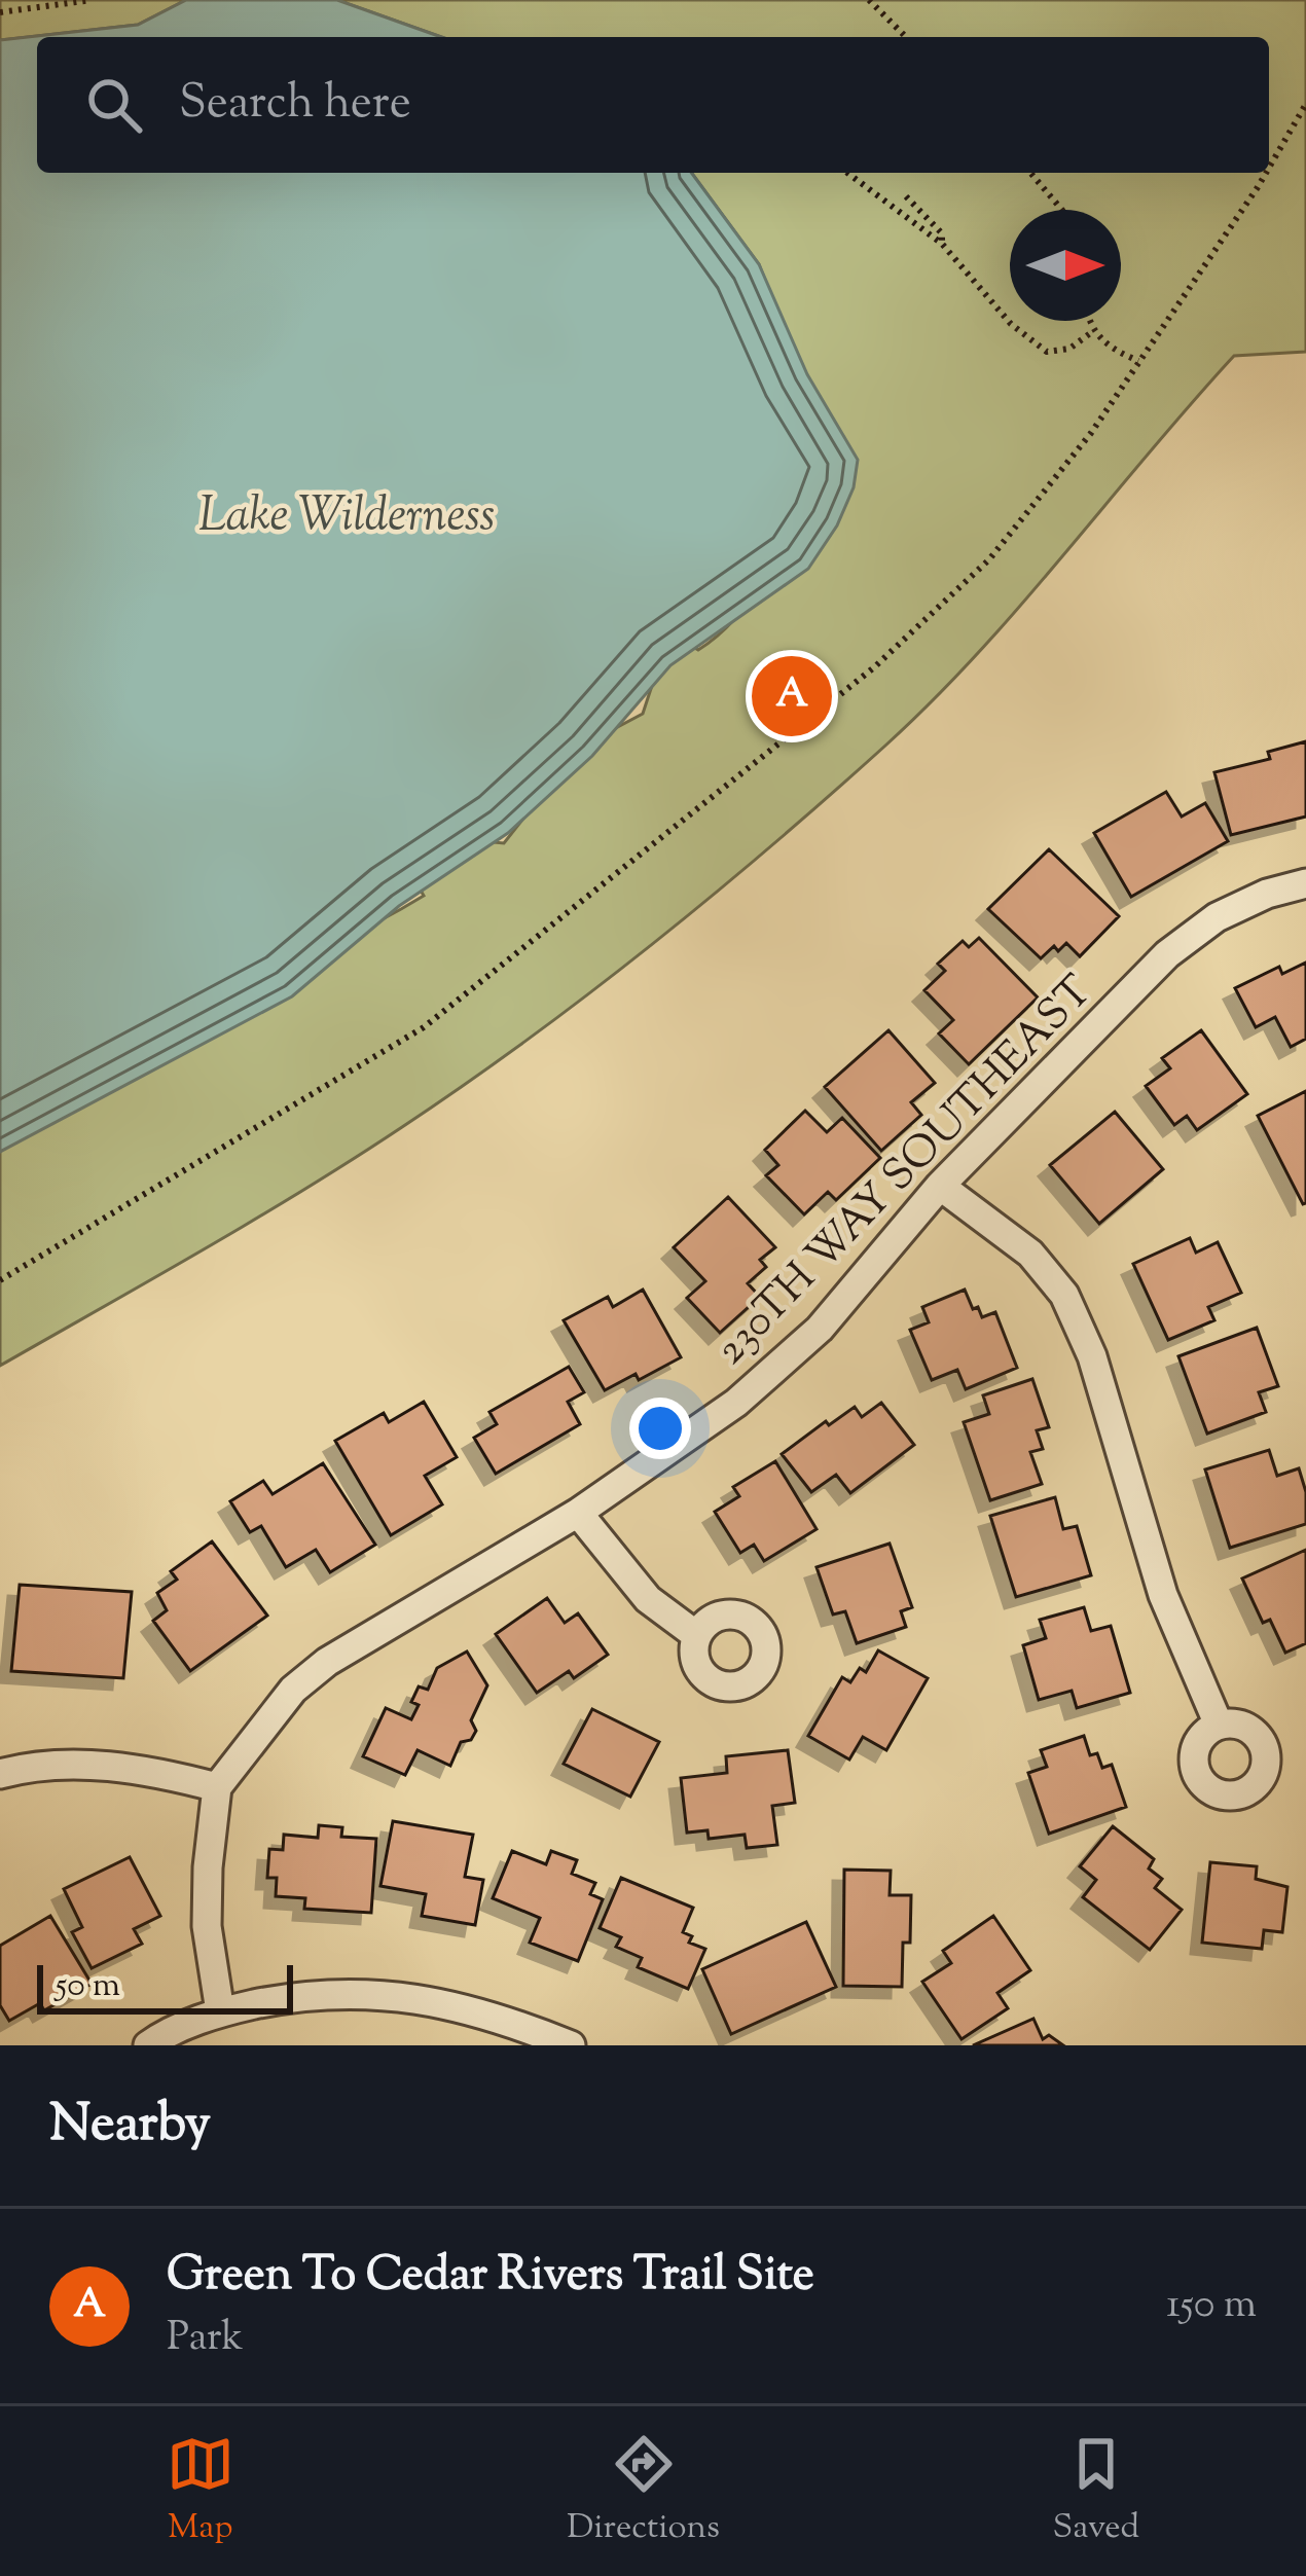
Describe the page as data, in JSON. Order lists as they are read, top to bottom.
{
  "streets": {
    "street": ["230TH WAY SOUTHEAST"]
  },
  "water": ["Lake Wilderness"],
  "scale_bar": "50 m",
  "north": "right",
  "page": {
    "search": "Search here",
    "pins": "A",
    "scale": "50 m",
    "heading": "Nearby",
    "list": [
      {
        "mark": "A",
        "name": "Green To Cedar Rivers Trail Site",
        "note": "Park",
        "value": "150 m"
      }
    ],
    "nav": ["Map", "Directions", "Saved"]
  }
}
